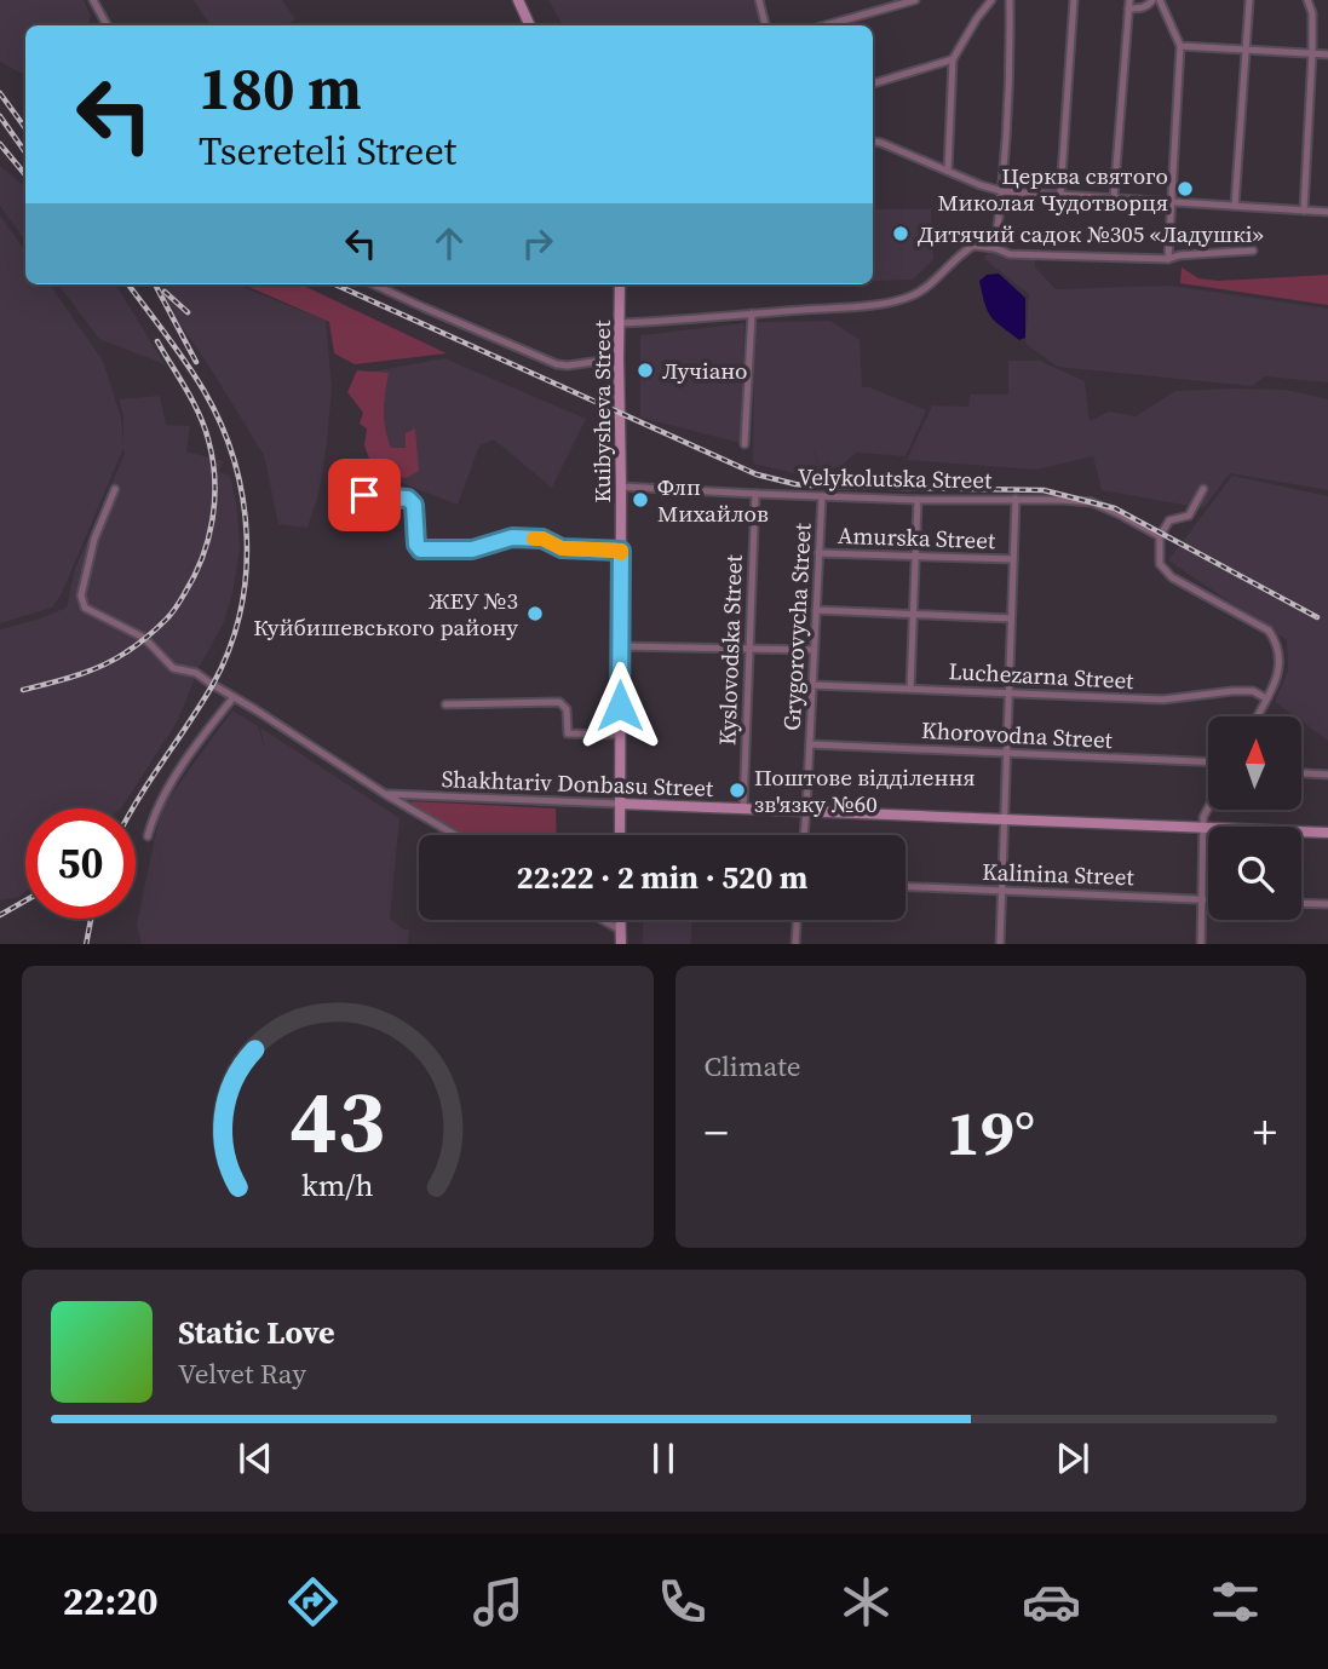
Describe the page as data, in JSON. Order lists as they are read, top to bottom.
{
  "streets": {
    "street": [
      "Kuibysheva Street",
      "Velykolutska Street",
      "Amurska Street",
      "Grygorovycha Street",
      "Kyslovodska Street",
      "Luchezarna Street",
      "Khorovodna Street",
      "Shakhtariv Donbasu Street",
      "Kalinina Street"
    ]
  },
  "crossings": [
    ["Kuibysheva Street", "Velykolutska Street"],
    ["Kuibysheva Street", "Shakhtariv Donbasu Street"],
    ["Velykolutska Street", "Grygorovycha Street"],
    ["Velykolutska Street", "Kyslovodska Street"],
    ["Amurska Street", "Grygorovycha Street"],
    ["Grygorovycha Street", "Luchezarna Street"],
    ["Grygorovycha Street", "Khorovodna Street"],
    ["Grygorovycha Street", "Shakhtariv Donbasu Street"],
    ["Kyslovodska Street", "Shakhtariv Donbasu Street"]
  ],
  "places": [
    "Церква святого Миколая Чудотворця",
    "Дитячий садок №305 «Ладушкі»",
    "Лучіано",
    "Флп Михайлов",
    "ЖЕУ №3 Куйбишевського району",
    "Поштове відділення зв'язку №60"
  ],
  "north": "top",
  "page": {
    "turn": ["180 m", "Tsereteli Street"],
    "limit": "50",
    "trip": "22:22 · 2 min · 520 m",
    "tile": "Climate",
    "heat": ["−", "19°", "+"],
    "song": ["Static Love", "Velvet Ray"],
    "tabs": "22:20",
    "gauge": ["43", "km/h"]
  }
}
